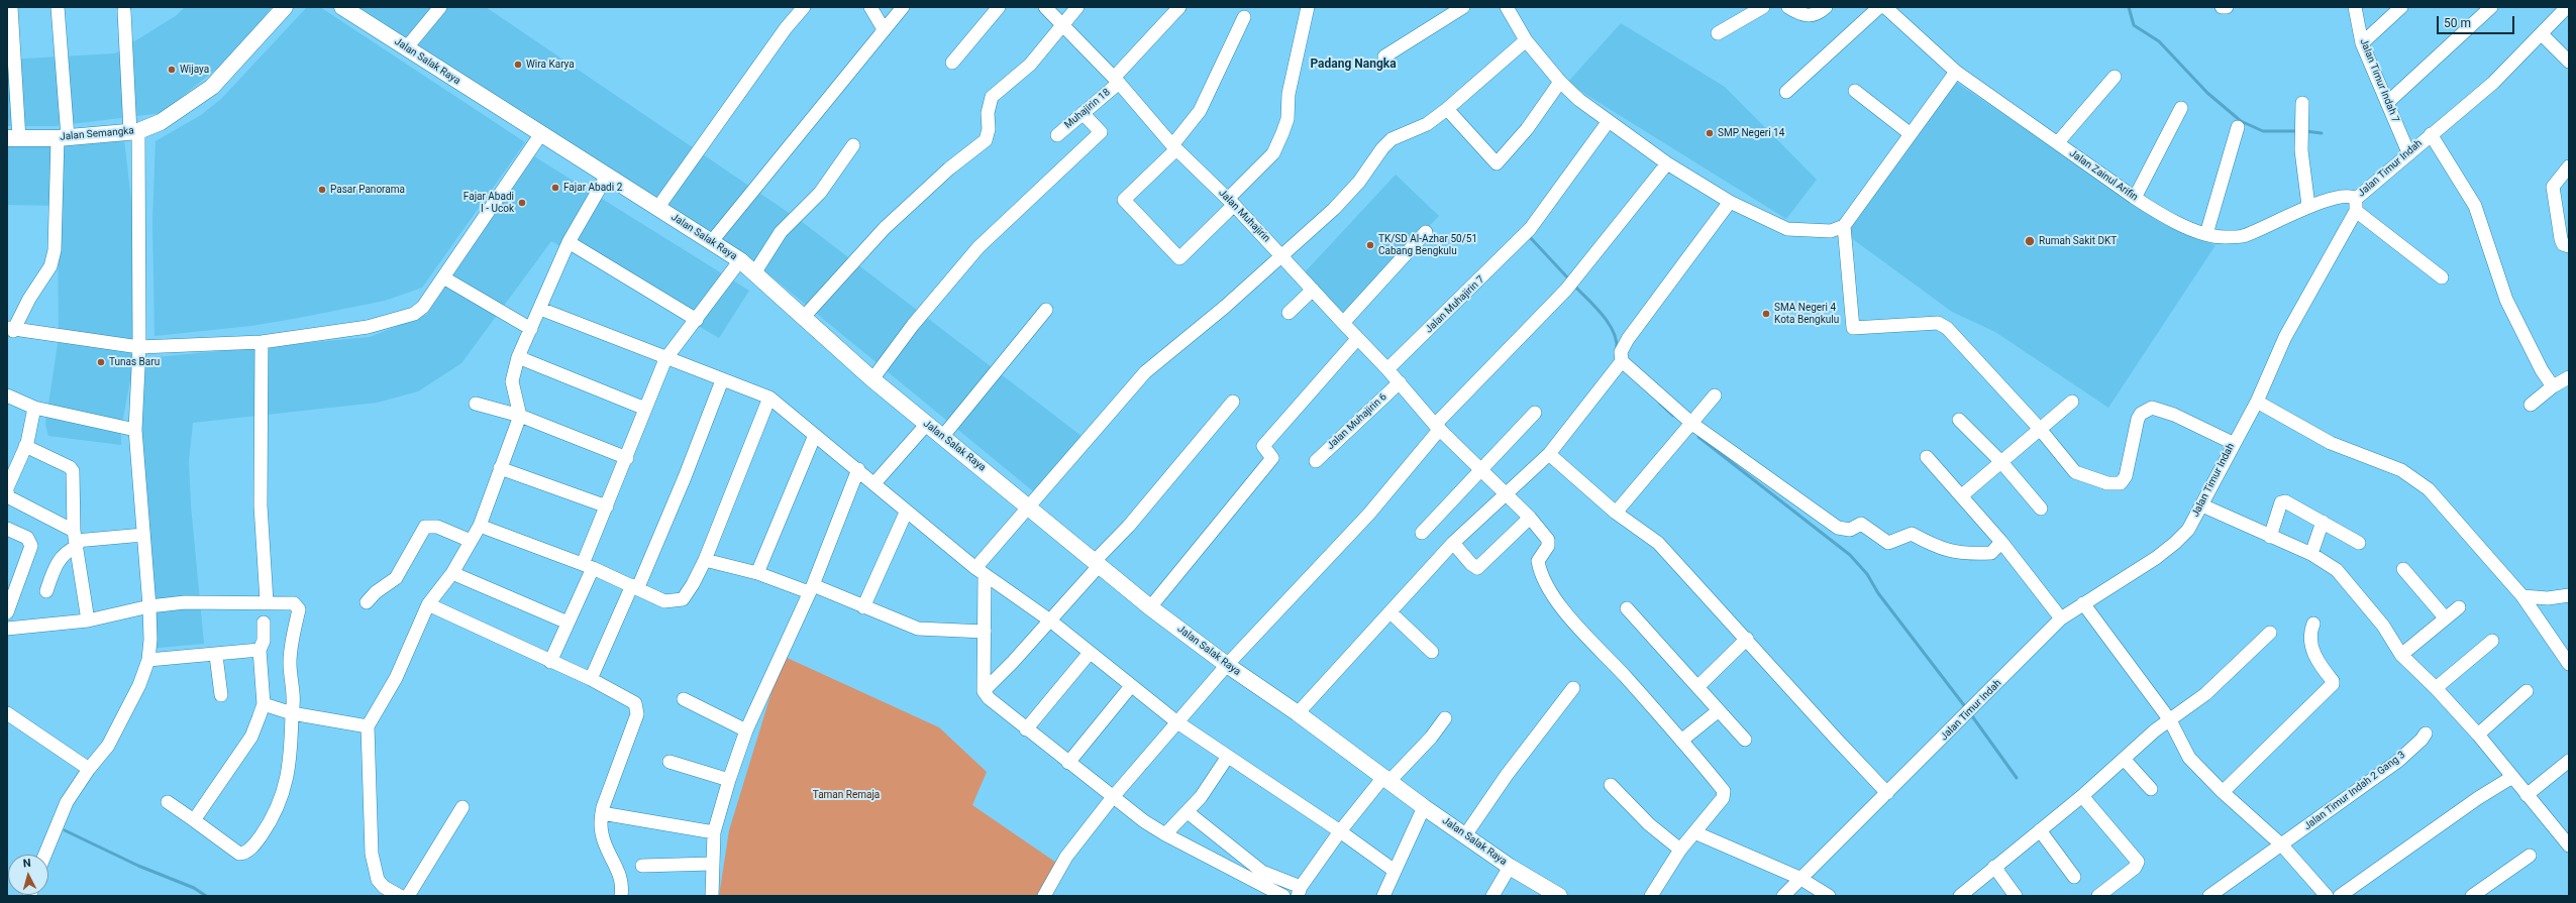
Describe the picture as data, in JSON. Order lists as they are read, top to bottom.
{
  "streets": {
    "main road": ["Jalan Salak Raya", "Jalan Semangka"],
    "street": [
      "Jalan Timur Indah 7",
      "Muhajirin 18",
      "Jalan Timur Indah",
      "Jalan Zainul Arifin",
      "Jalan Muhajirin",
      "Jalan Muhajirin 7",
      "Jalan Muhajirin 6",
      "Jalan Timur Indah 2 Gang 3"
    ]
  },
  "crossings": [
    ["Jalan Timur Indah 7", "Jalan Timur Indah"],
    ["Muhajirin 18", "Jalan Muhajirin"],
    ["Jalan Timur Indah", "Jalan Zainul Arifin"],
    ["Jalan Muhajirin", "Jalan Muhajirin 7"],
    ["Jalan Muhajirin", "Jalan Muhajirin 6"]
  ],
  "districts": ["Padang Nangka"],
  "parks": ["Taman Remaja"],
  "places": [
    "Wira Karya",
    "Wijaya",
    "SMP Negeri 14",
    "Fajar Abadi 2",
    "Pasar Panorama",
    "Fajar Abadi I - Ucok",
    "Rumah Sakit DKT",
    "TK/SD Al-Azhar 50/51 Cabang Bengkulu",
    "SMA Negeri 4 Kota Bengkulu",
    "Tunas Baru"
  ],
  "scale_bar": "50 m",
  "north": "top"
}
